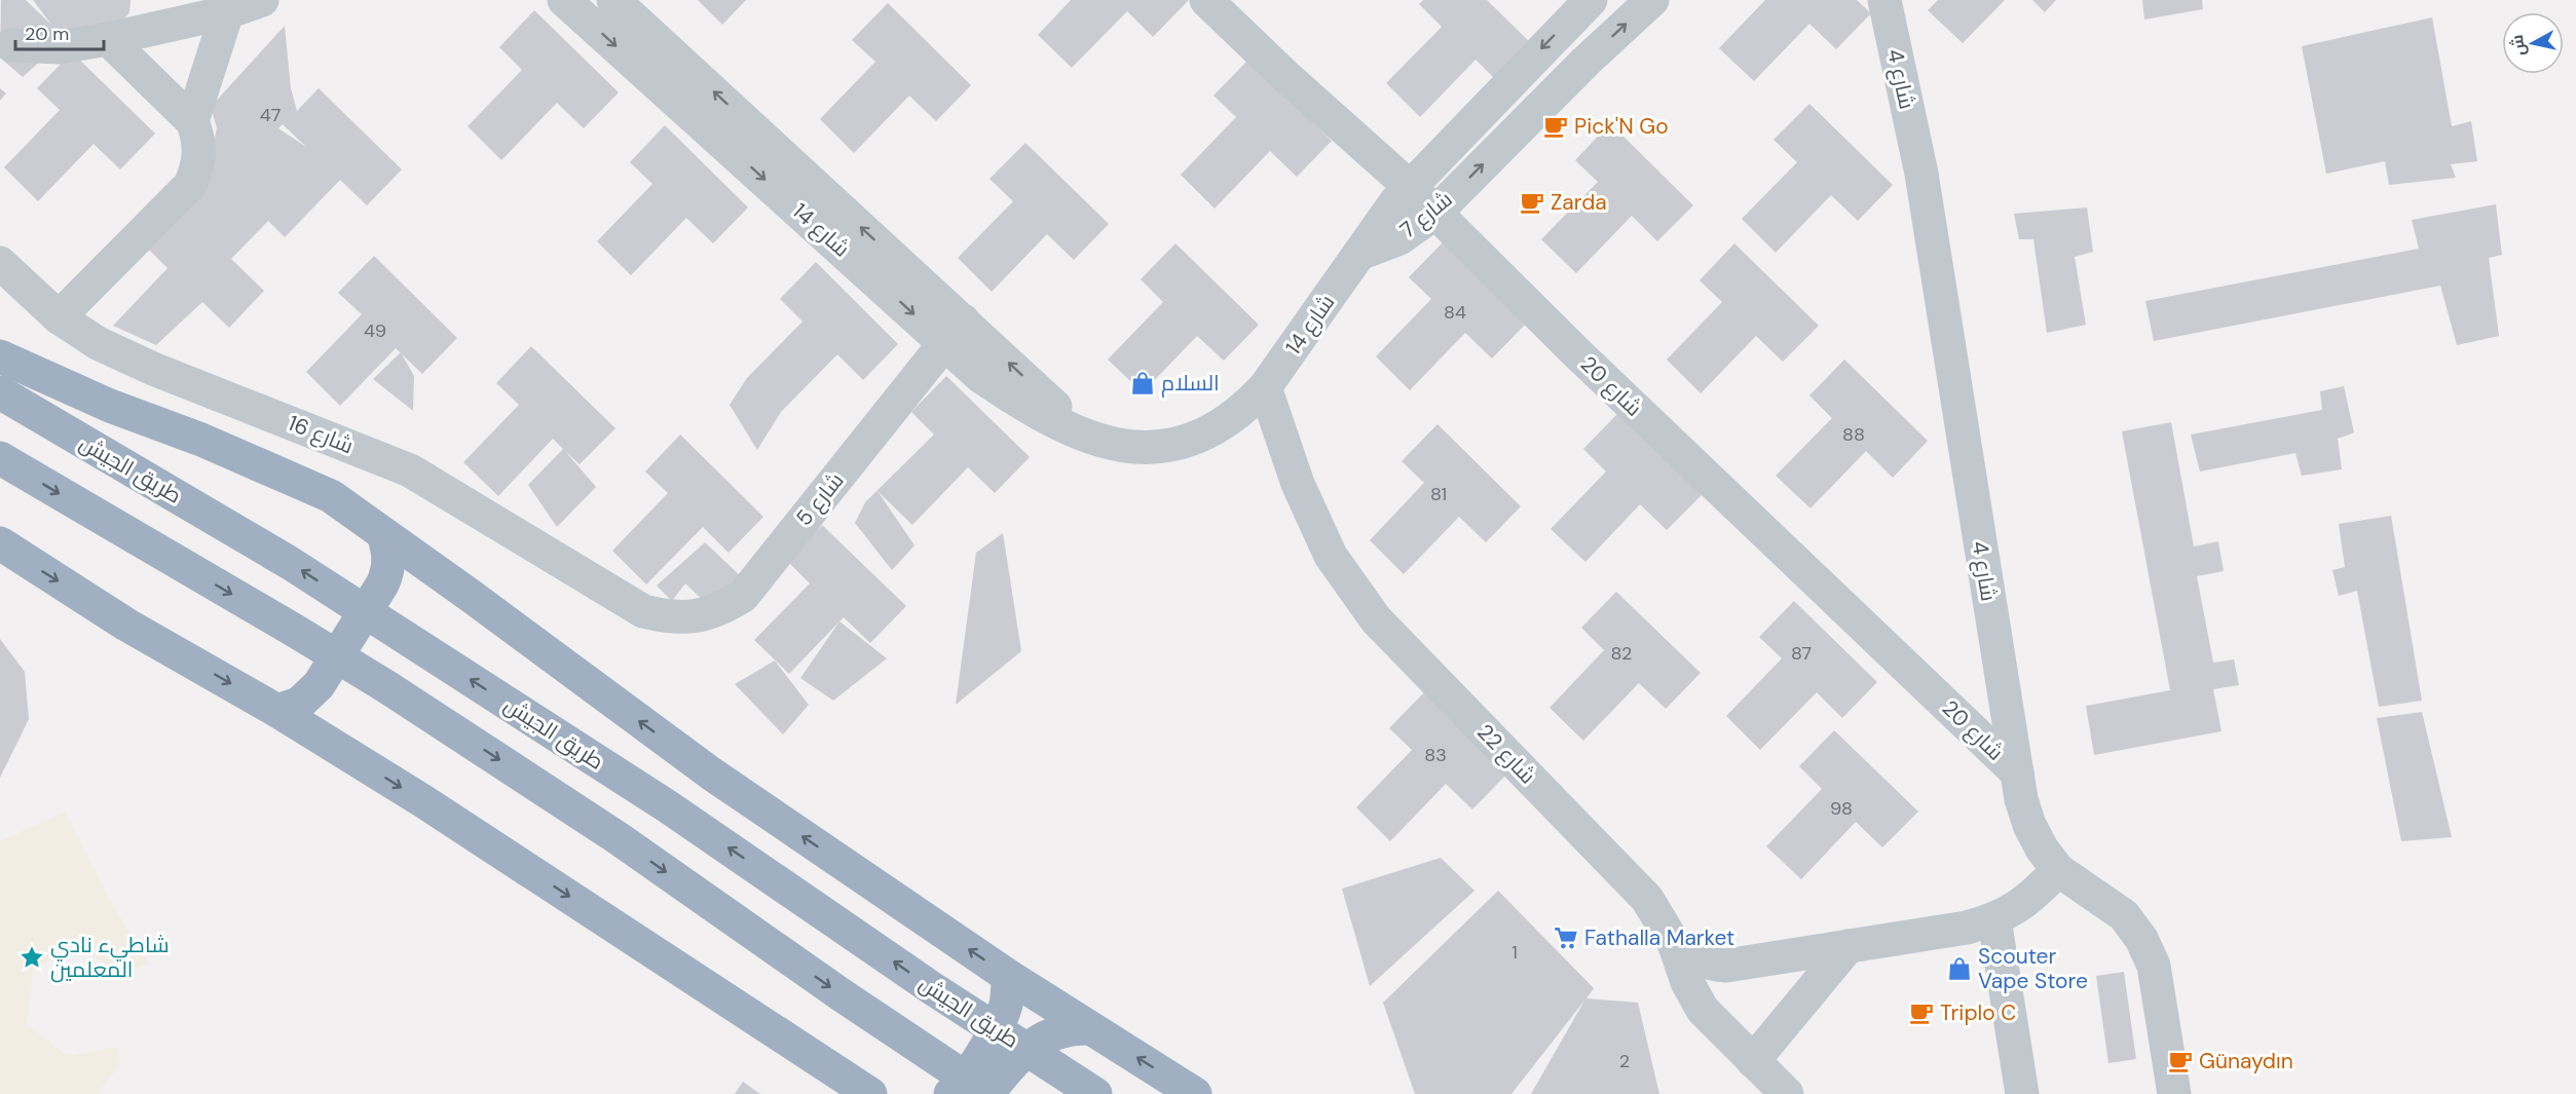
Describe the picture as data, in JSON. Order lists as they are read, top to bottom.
{
  "streets": {
    "highway": ["طريق الجيش"],
    "street": [
      "شارع 4",
      "شارع 7",
      "شارع 14",
      "شارع 20",
      "شارع 16",
      "شارع 5",
      "شارع 22"
    ]
  },
  "crossings": [
    ["شارع 4", "شارع 20"],
    ["شارع 7", "شارع 14"],
    ["شارع 7", "شارع 20"],
    ["شارع 14", "شارع 5"],
    ["شارع 14", "شارع 22"],
    ["شارع 16", "شارع 5"]
  ],
  "places": {
    "cafe": [
      "Pick'N Go",
      "Zarda",
      "Triplo C",
      "Günaydın"
    ],
    "shop": ["السلام", "Scouter Vape Store"],
    "supermarket": ["Fathalla Market"],
    "place": ["شاطيء نادي المعلمين"]
  },
  "house_numbers": [
    "47",
    "84",
    "49",
    "88",
    "81",
    "82",
    "87",
    "83",
    "98",
    "1",
    "2"
  ],
  "scale_bar": "20 m",
  "north": "left"
}
